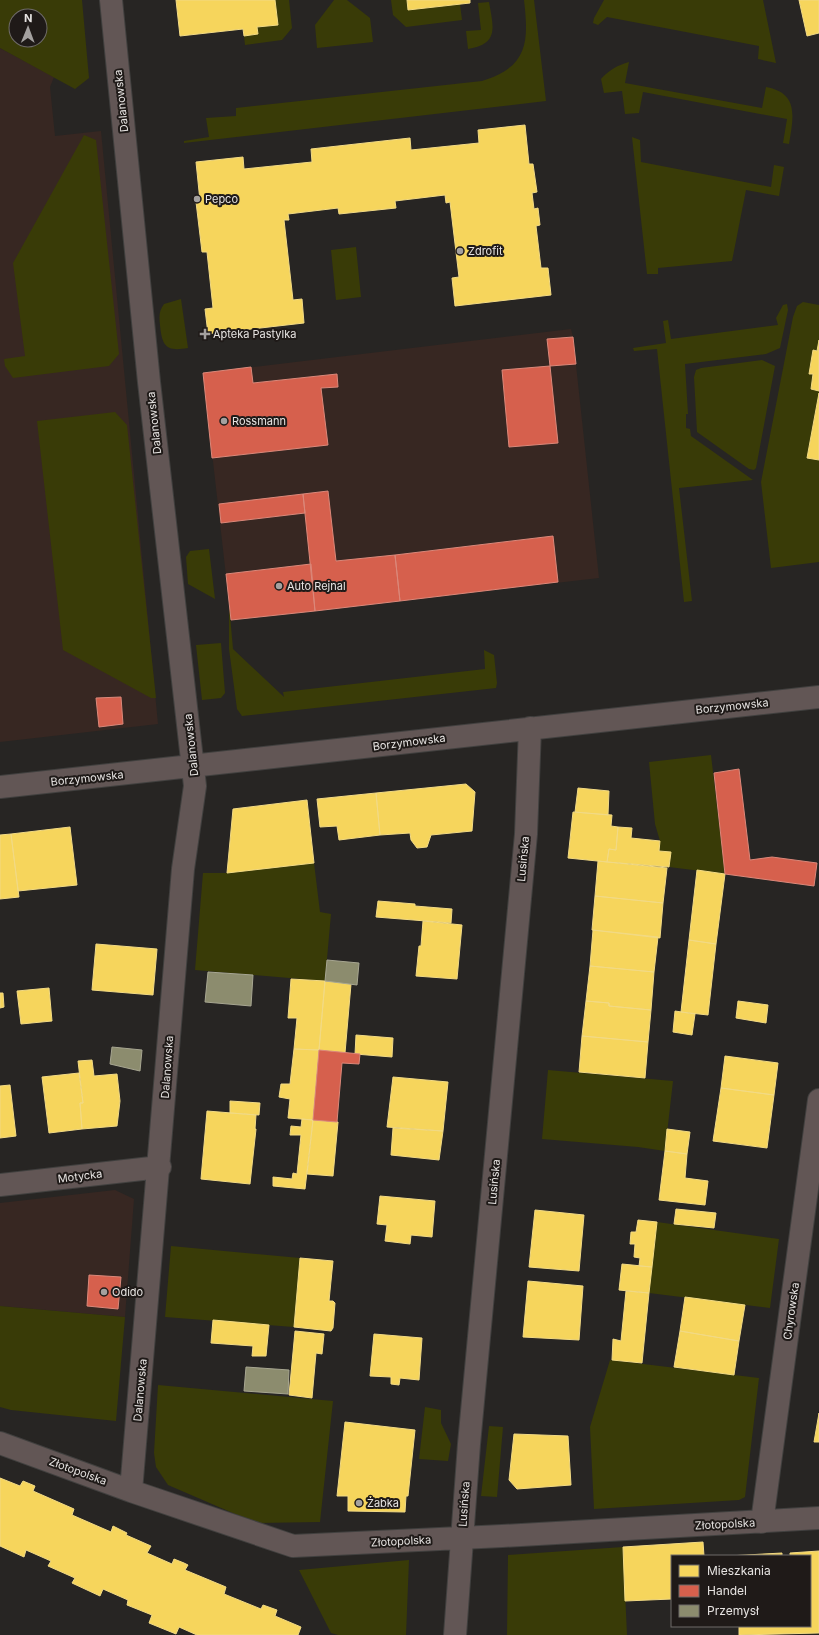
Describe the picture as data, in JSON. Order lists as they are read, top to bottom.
{
  "streets": {
    "street": [
      "Dalanowska",
      "Borzymowska",
      "Lusińska",
      "Motycka",
      "Chyrowska",
      "Złotopolska"
    ]
  },
  "crossings": [
    ["Dalanowska", "Borzymowska"],
    ["Dalanowska", "Motycka"],
    ["Dalanowska", "Złotopolska"],
    ["Borzymowska", "Lusińska"],
    ["Lusińska", "Złotopolska"],
    ["Chyrowska", "Złotopolska"]
  ],
  "places": {
    "other": [
      "Pepco",
      "Zdrofit",
      "Rossmann",
      "Auto Rejnal",
      "Odido",
      "Żabka"
    ],
    "health": ["Apteka Pastylka"]
  },
  "legend": ["Mieszkania", "Handel", "Przemysł"],
  "north": "top"
}
